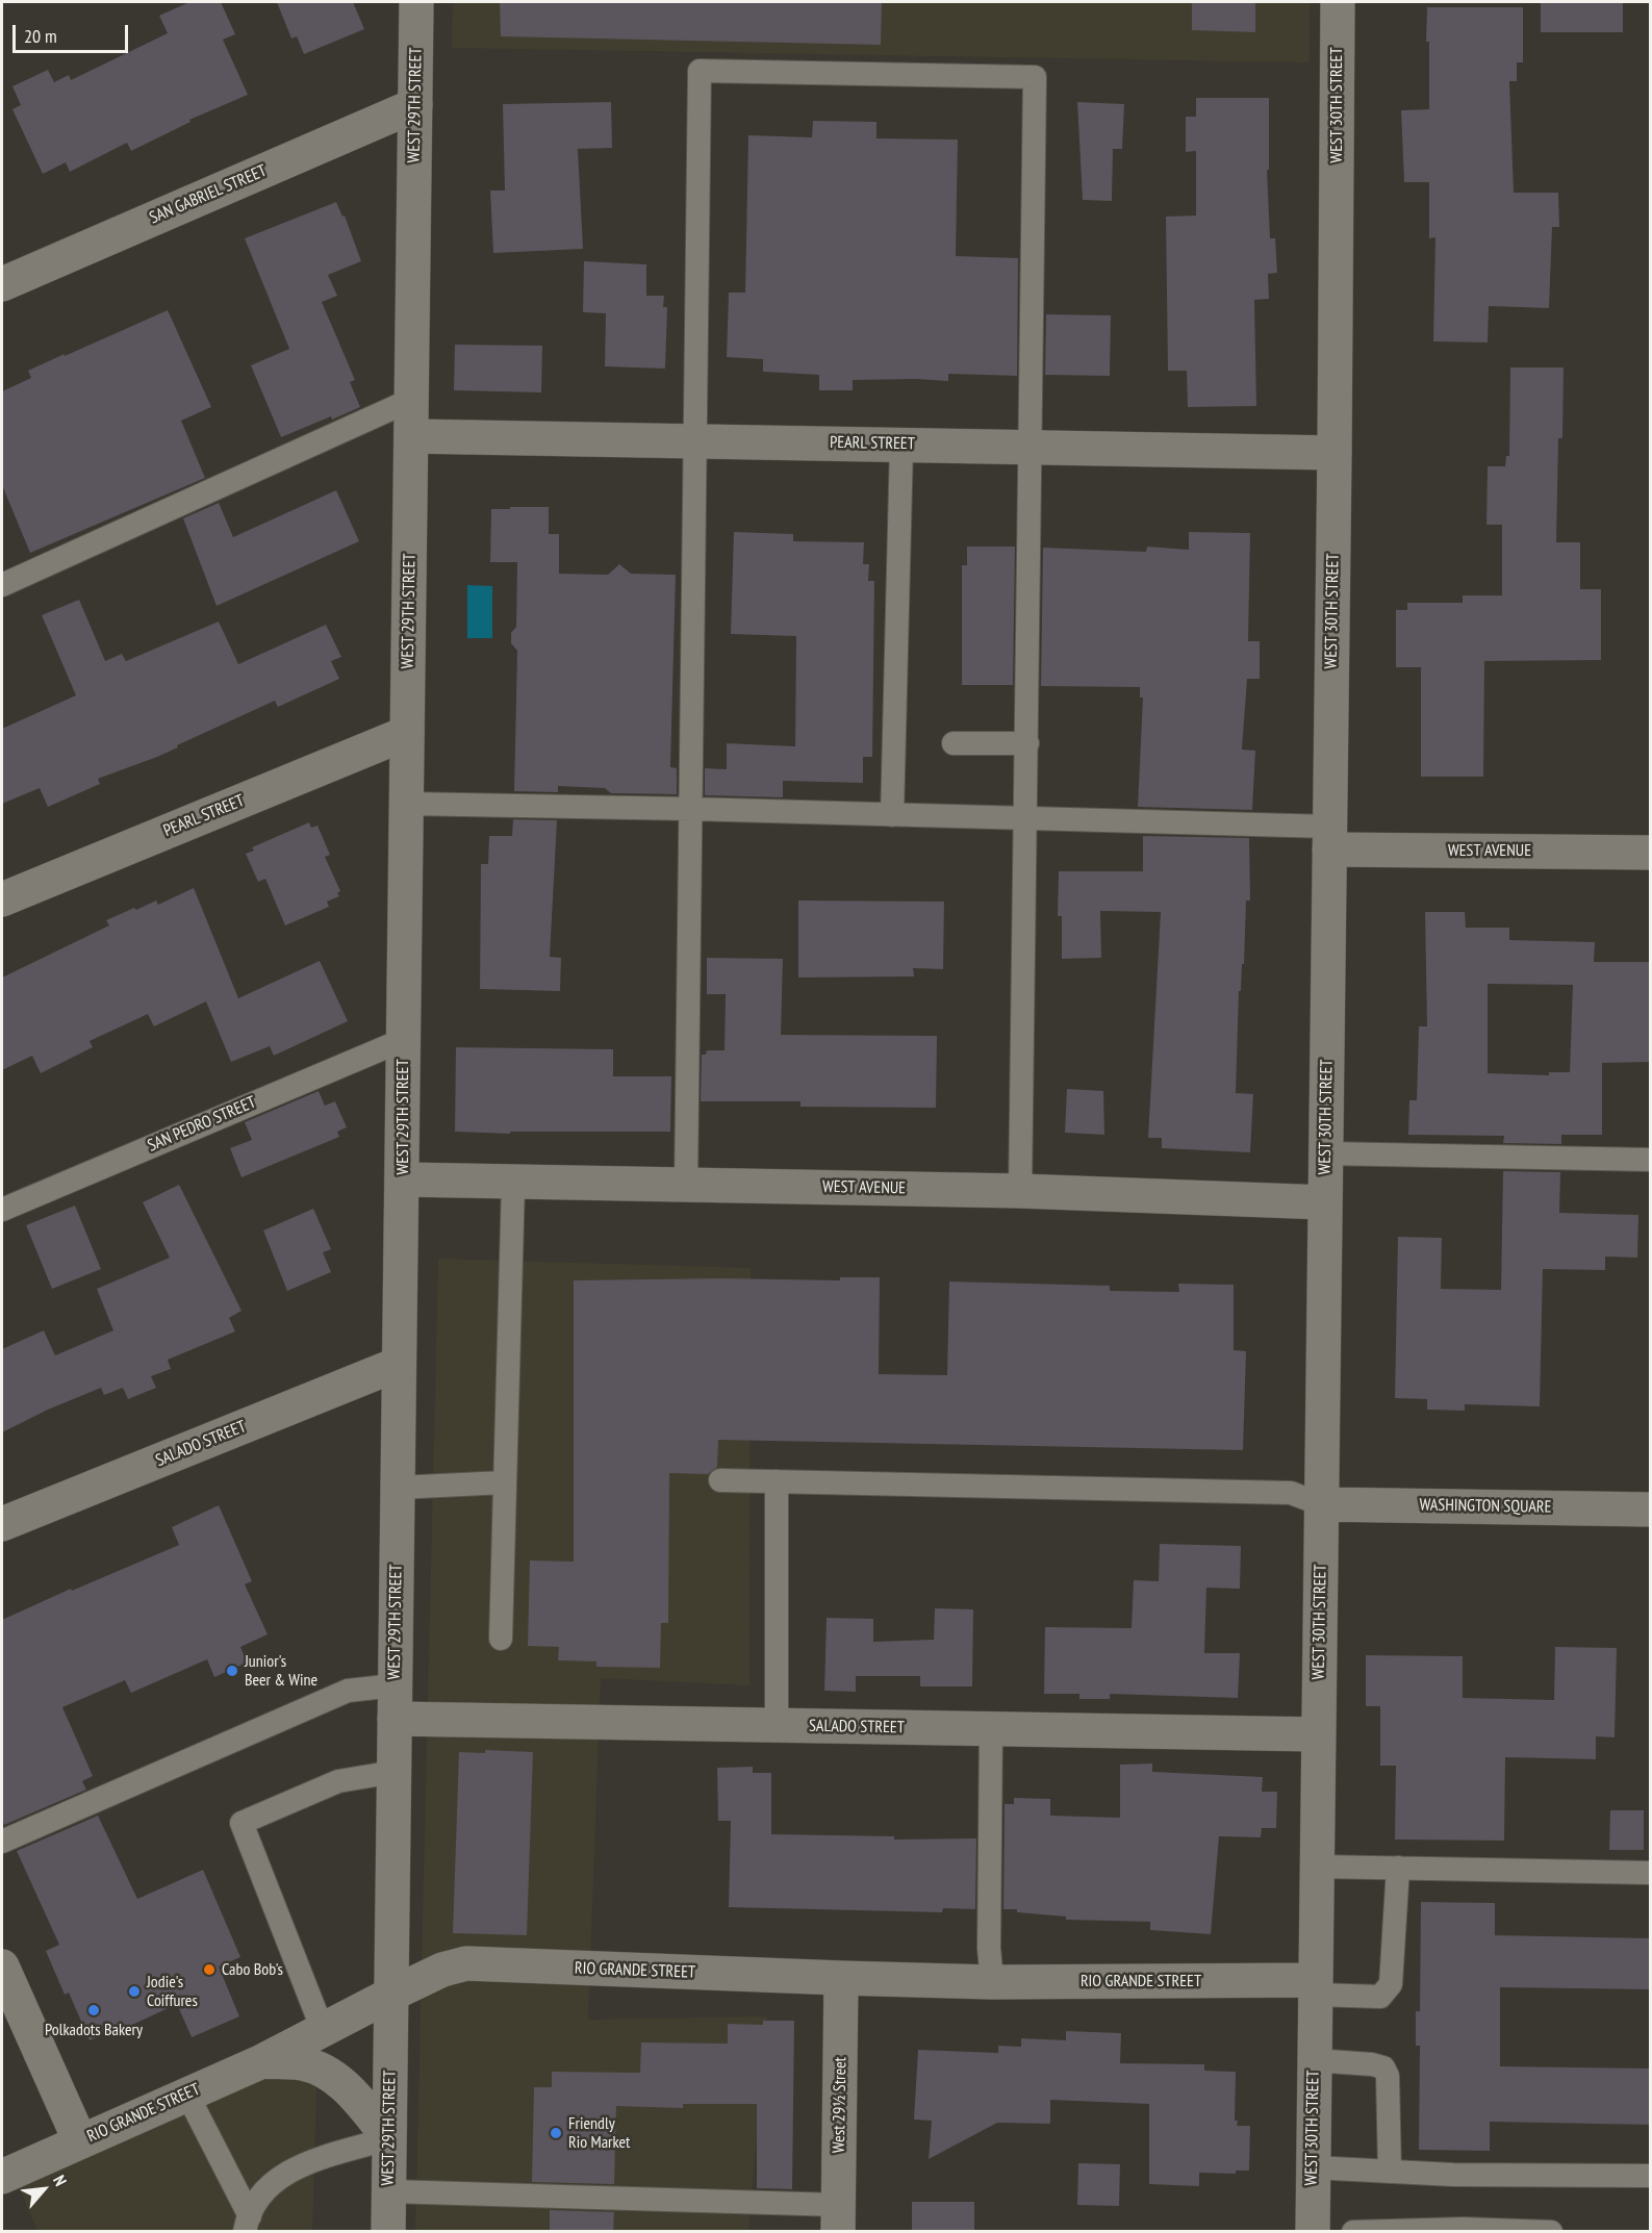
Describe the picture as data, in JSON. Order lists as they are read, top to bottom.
{
  "streets": {
    "street": [
      "WEST 29TH STREET",
      "WEST 30TH STREET",
      "SAN GABRIEL STREET",
      "PEARL STREET",
      "WEST AVENUE",
      "SALADO STREET",
      "WASHINGTON SQUARE",
      "RIO GRANDE STREET",
      "West 29½ Street"
    ],
    "lane": ["SAN PEDRO STREET"]
  },
  "crossings": [
    ["WEST 29TH STREET", "SAN GABRIEL STREET"],
    ["WEST 29TH STREET", "PEARL STREET"],
    ["WEST 29TH STREET", "WEST AVENUE"],
    ["WEST 29TH STREET", "SAN PEDRO STREET"],
    ["WEST 29TH STREET", "SALADO STREET"],
    ["WEST 29TH STREET", "RIO GRANDE STREET"],
    ["WEST 30TH STREET", "PEARL STREET"],
    ["WEST 30TH STREET", "WEST AVENUE"],
    ["WEST 30TH STREET", "SALADO STREET"],
    ["WEST 30TH STREET", "WASHINGTON SQUARE"],
    ["WEST 30TH STREET", "RIO GRANDE STREET"],
    ["RIO GRANDE STREET", "West 29½ Street"]
  ],
  "places": [
    "Junior's Beer & Wine",
    "Cabo Bob's",
    "Jodie's Coiffures",
    "Polkadots Bakery",
    "Friendly Rio Market"
  ],
  "scale_bar": "20 m",
  "north": "top right"
}
